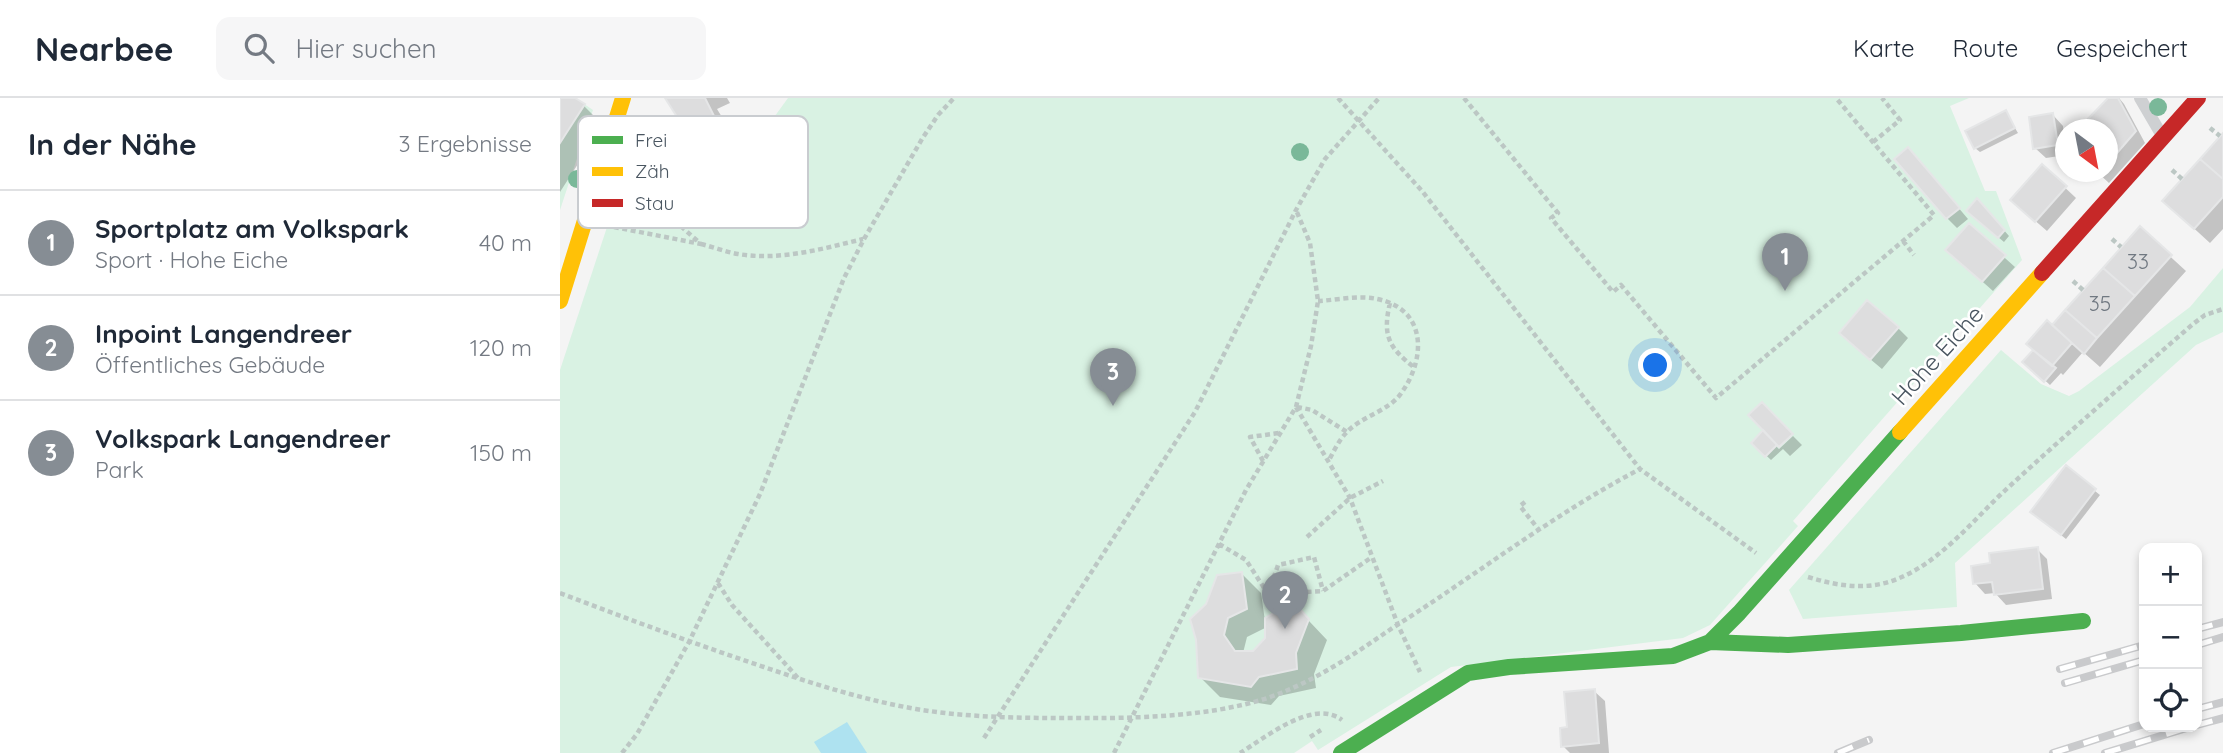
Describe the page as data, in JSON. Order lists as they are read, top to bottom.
{
  "streets": {
    "street": ["Hohe Eiche"]
  },
  "house_numbers": ["33", "35"],
  "legend": ["Frei", "Zäh", "Stau"],
  "north": "bottom right",
  "page": {
    "header": "Nearbee",
    "search": "Hier suchen",
    "nav": ["Karte", "Route", "Gespeichert"],
    "heading": ["In der Nähe", "3 Ergebnisse"],
    "list": [
      {
        "mark": "1",
        "name": "Sportplatz am Volkspark",
        "note": "Sport · Hohe Eiche",
        "value": "40 m"
      },
      {
        "mark": "2",
        "name": "Inpoint Langendreer",
        "note": "Öffentliches Gebäude",
        "value": "120 m"
      },
      {
        "mark": "3",
        "name": "Volkspark Langendreer",
        "note": "Park",
        "value": "150 m"
      }
    ],
    "pins": ["1", "3", "2"],
    "map_buttons": ["+", "−"]
  }
}
